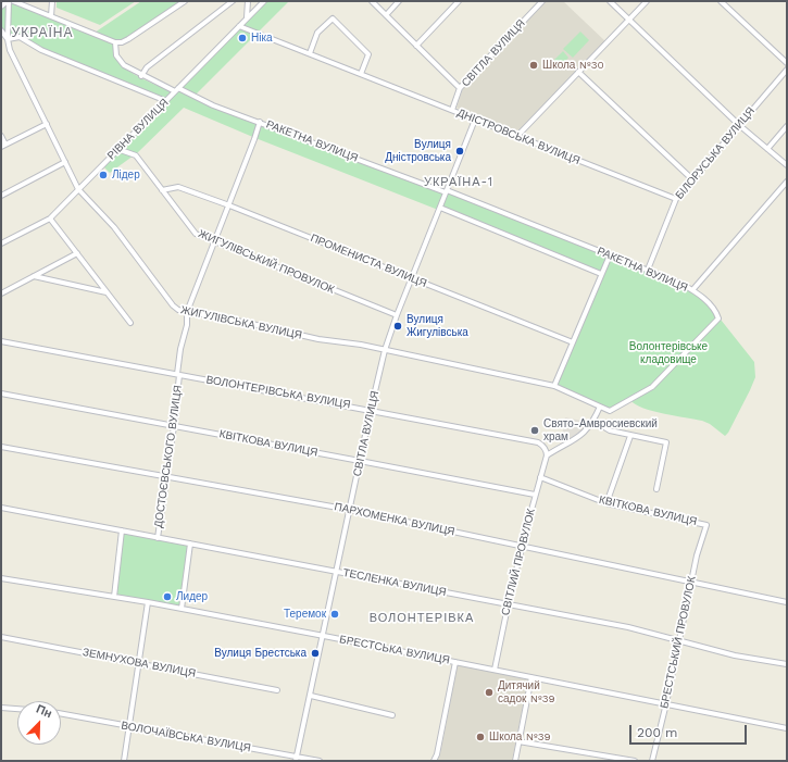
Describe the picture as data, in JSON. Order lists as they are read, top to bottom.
{
  "streets": {
    "street": [
      "СВІТЛА ВУЛИЦЯ",
      "РІВНА ВУЛИЦЯ",
      "ДНІСТРОВСЬКА ВУЛИЦЯ",
      "РАКЕТНА ВУЛИЦЯ",
      "БІЛОРУСЬКА ВУЛИЦЯ",
      "ПРОМЕНИСТА ВУЛИЦЯ",
      "ЖИГУЛІВСЬКИЙ ПРОВУЛОК",
      "ЖИГУЛІВСЬКА ВУЛИЦЯ",
      "ВОЛОНТЕРІВСЬКА ВУЛИЦЯ",
      "КВІТКОВА ВУЛИЦЯ",
      "ДОСТОЄВСЬКОГО ВУЛИЦЯ",
      "ПАРХОМЕНКА ВУЛИЦЯ",
      "СВІТЛИЙ ПРОВУЛОК",
      "ТЕСЛЕНКА ВУЛИЦЯ",
      "БРЕСТСЬКИЙ ПРОВУЛОК",
      "БРЕСТСЬКА ВУЛИЦЯ",
      "ЗЕМНУХОВА ВУЛИЦЯ",
      "ВОЛОЧАЇВСЬКА ВУЛИЦЯ"
    ]
  },
  "crossings": [
    ["СВІТЛА ВУЛИЦЯ", "ДНІСТРОВСЬКА ВУЛИЦЯ"],
    ["СВІТЛА ВУЛИЦЯ", "РАКЕТНА ВУЛИЦЯ"],
    ["СВІТЛА ВУЛИЦЯ", "ПРОМЕНИСТА ВУЛИЦЯ"],
    ["СВІТЛА ВУЛИЦЯ", "ЖИГУЛІВСЬКИЙ ПРОВУЛОК"],
    ["СВІТЛА ВУЛИЦЯ", "ЖИГУЛІВСЬКА ВУЛИЦЯ"],
    ["СВІТЛА ВУЛИЦЯ", "ВОЛОНТЕРІВСЬКА ВУЛИЦЯ"],
    ["СВІТЛА ВУЛИЦЯ", "КВІТКОВА ВУЛИЦЯ"],
    ["СВІТЛА ВУЛИЦЯ", "ПАРХОМЕНКА ВУЛИЦЯ"],
    ["СВІТЛА ВУЛИЦЯ", "ТЕСЛЕНКА ВУЛИЦЯ"],
    ["СВІТЛА ВУЛИЦЯ", "БРЕСТСЬКА ВУЛИЦЯ"],
    ["СВІТЛА ВУЛИЦЯ", "ВОЛОЧАЇВСЬКА ВУЛИЦЯ"],
    ["РІВНА ВУЛИЦЯ", "ДНІСТРОВСЬКА ВУЛИЦЯ"],
    ["РІВНА ВУЛИЦЯ", "РАКЕТНА ВУЛИЦЯ"],
    ["РІВНА ВУЛИЦЯ", "ЖИГУЛІВСЬКИЙ ПРОВУЛОК"],
    ["РІВНА ВУЛИЦЯ", "ЖИГУЛІВСЬКА ВУЛИЦЯ"],
    ["ДНІСТРОВСЬКА ВУЛИЦЯ", "БІЛОРУСЬКА ВУЛИЦЯ"],
    ["РАКЕТНА ВУЛИЦЯ", "БІЛОРУСЬКА ВУЛИЦЯ"],
    ["РАКЕТНА ВУЛИЦЯ", "ЖИГУЛІВСЬКА ВУЛИЦЯ"],
    ["РАКЕТНА ВУЛИЦЯ", "ДОСТОЄВСЬКОГО ВУЛИЦЯ"],
    ["ПРОМЕНИСТА ВУЛИЦЯ", "ЖИГУЛІВСЬКИЙ ПРОВУЛОК"],
    ["ПРОМЕНИСТА ВУЛИЦЯ", "ДОСТОЄВСЬКОГО ВУЛИЦЯ"],
    ["ЖИГУЛІВСЬКИЙ ПРОВУЛОК", "ДОСТОЄВСЬКОГО ВУЛИЦЯ"],
    ["ЖИГУЛІВСЬКА ВУЛИЦЯ", "ДОСТОЄВСЬКОГО ВУЛИЦЯ"],
    ["ВОЛОНТЕРІВСЬКА ВУЛИЦЯ", "ДОСТОЄВСЬКОГО ВУЛИЦЯ"],
    ["ВОЛОНТЕРІВСЬКА ВУЛИЦЯ", "СВІТЛИЙ ПРОВУЛОК"],
    ["КВІТКОВА ВУЛИЦЯ", "ДОСТОЄВСЬКОГО ВУЛИЦЯ"],
    ["КВІТКОВА ВУЛИЦЯ", "СВІТЛИЙ ПРОВУЛОК"],
    ["КВІТКОВА ВУЛИЦЯ", "БРЕСТСЬКИЙ ПРОВУЛОК"],
    ["ДОСТОЄВСЬКОГО ВУЛИЦЯ", "ПАРХОМЕНКА ВУЛИЦЯ"],
    ["ДОСТОЄВСЬКОГО ВУЛИЦЯ", "ТЕСЛЕНКА ВУЛИЦЯ"],
    ["ПАРХОМЕНКА ВУЛИЦЯ", "СВІТЛИЙ ПРОВУЛОК"],
    ["ПАРХОМЕНКА ВУЛИЦЯ", "БРЕСТСЬКИЙ ПРОВУЛОК"],
    ["СВІТЛИЙ ПРОВУЛОК", "ТЕСЛЕНКА ВУЛИЦЯ"],
    ["СВІТЛИЙ ПРОВУЛОК", "БРЕСТСЬКА ВУЛИЦЯ"],
    ["ТЕСЛЕНКА ВУЛИЦЯ", "БРЕСТСЬКИЙ ПРОВУЛОК"],
    ["БРЕСТСЬКИЙ ПРОВУЛОК", "БРЕСТСЬКА ВУЛИЦЯ"]
  ],
  "districts": ["УКРАЇНА", "УКРАЇНА-1", "ВОЛОНТЕРІВКА"],
  "parks": ["Волонтерівське кладовище"],
  "places": [
    "Ніка",
    "Школа №30",
    "Вулиця Дністровська",
    "Лідер",
    "Вулиця Жигулівська",
    "Свято-Амвросиевский храм",
    "Лидер",
    "Теремок",
    "Вулиця Брестська",
    "Дитячий садок №39",
    "Школа №39"
  ],
  "scale_bar": "200 m",
  "north": "top right"
}
